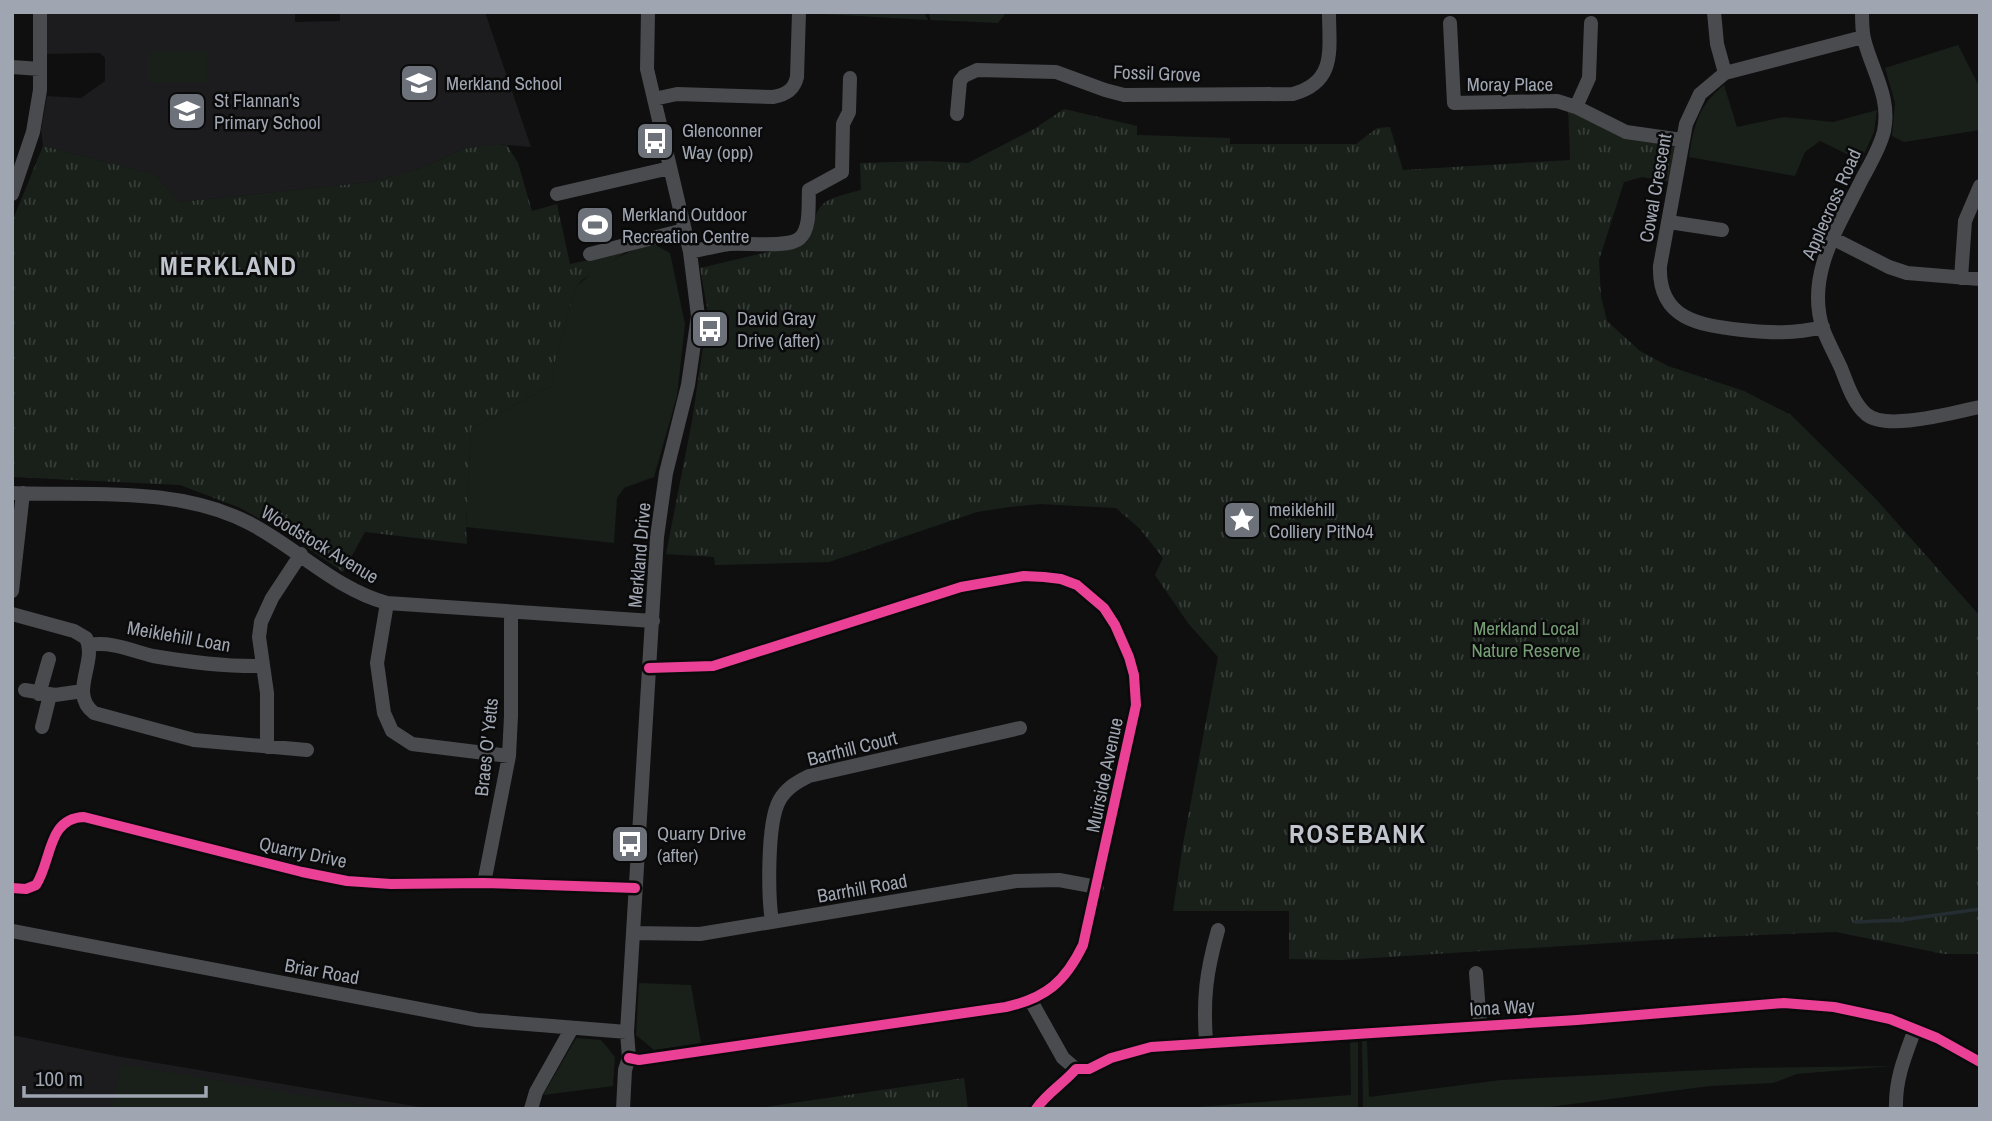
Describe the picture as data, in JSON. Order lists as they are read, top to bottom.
{
  "streets": {
    "street": [
      "Fossil Grove",
      "Moray Place",
      "Cowal Crescent",
      "Applecross Road",
      "Woodstock Avenue",
      "Merkland Drive",
      "Meiklehill Loan",
      "Braes O' Yetts",
      "Barrhill Court",
      "Muirside Avenue",
      "Quarry Drive",
      "Barrhill Road",
      "Briar Road",
      "Iona Way"
    ]
  },
  "crossings": [
    ["Moray Place", "Cowal Crescent"],
    ["Cowal Crescent", "Applecross Road"],
    ["Woodstock Avenue", "Merkland Drive"],
    ["Woodstock Avenue", "Braes O' Yetts"],
    ["Merkland Drive", "Muirside Avenue"],
    ["Merkland Drive", "Quarry Drive"],
    ["Merkland Drive", "Barrhill Road"],
    ["Merkland Drive", "Briar Road"],
    ["Braes O' Yetts", "Quarry Drive"],
    ["Barrhill Court", "Barrhill Road"],
    ["Muirside Avenue", "Barrhill Road"]
  ],
  "districts": ["MERKLAND", "ROSEBANK"],
  "parks": ["Merkland Local Nature Reserve"],
  "places": {
    "school or university": ["Merkland School", "St Flannan's Primary School"],
    "bus stop": ["Glenconner Way (opp)", "David Gray Drive (after)", "Quarry Drive (after)"],
    "sports": ["Merkland Outdoor Recreation Centre"],
    "place": ["meiklehill Colliery PitNo4"]
  },
  "scale_bar": "100 m"
}
